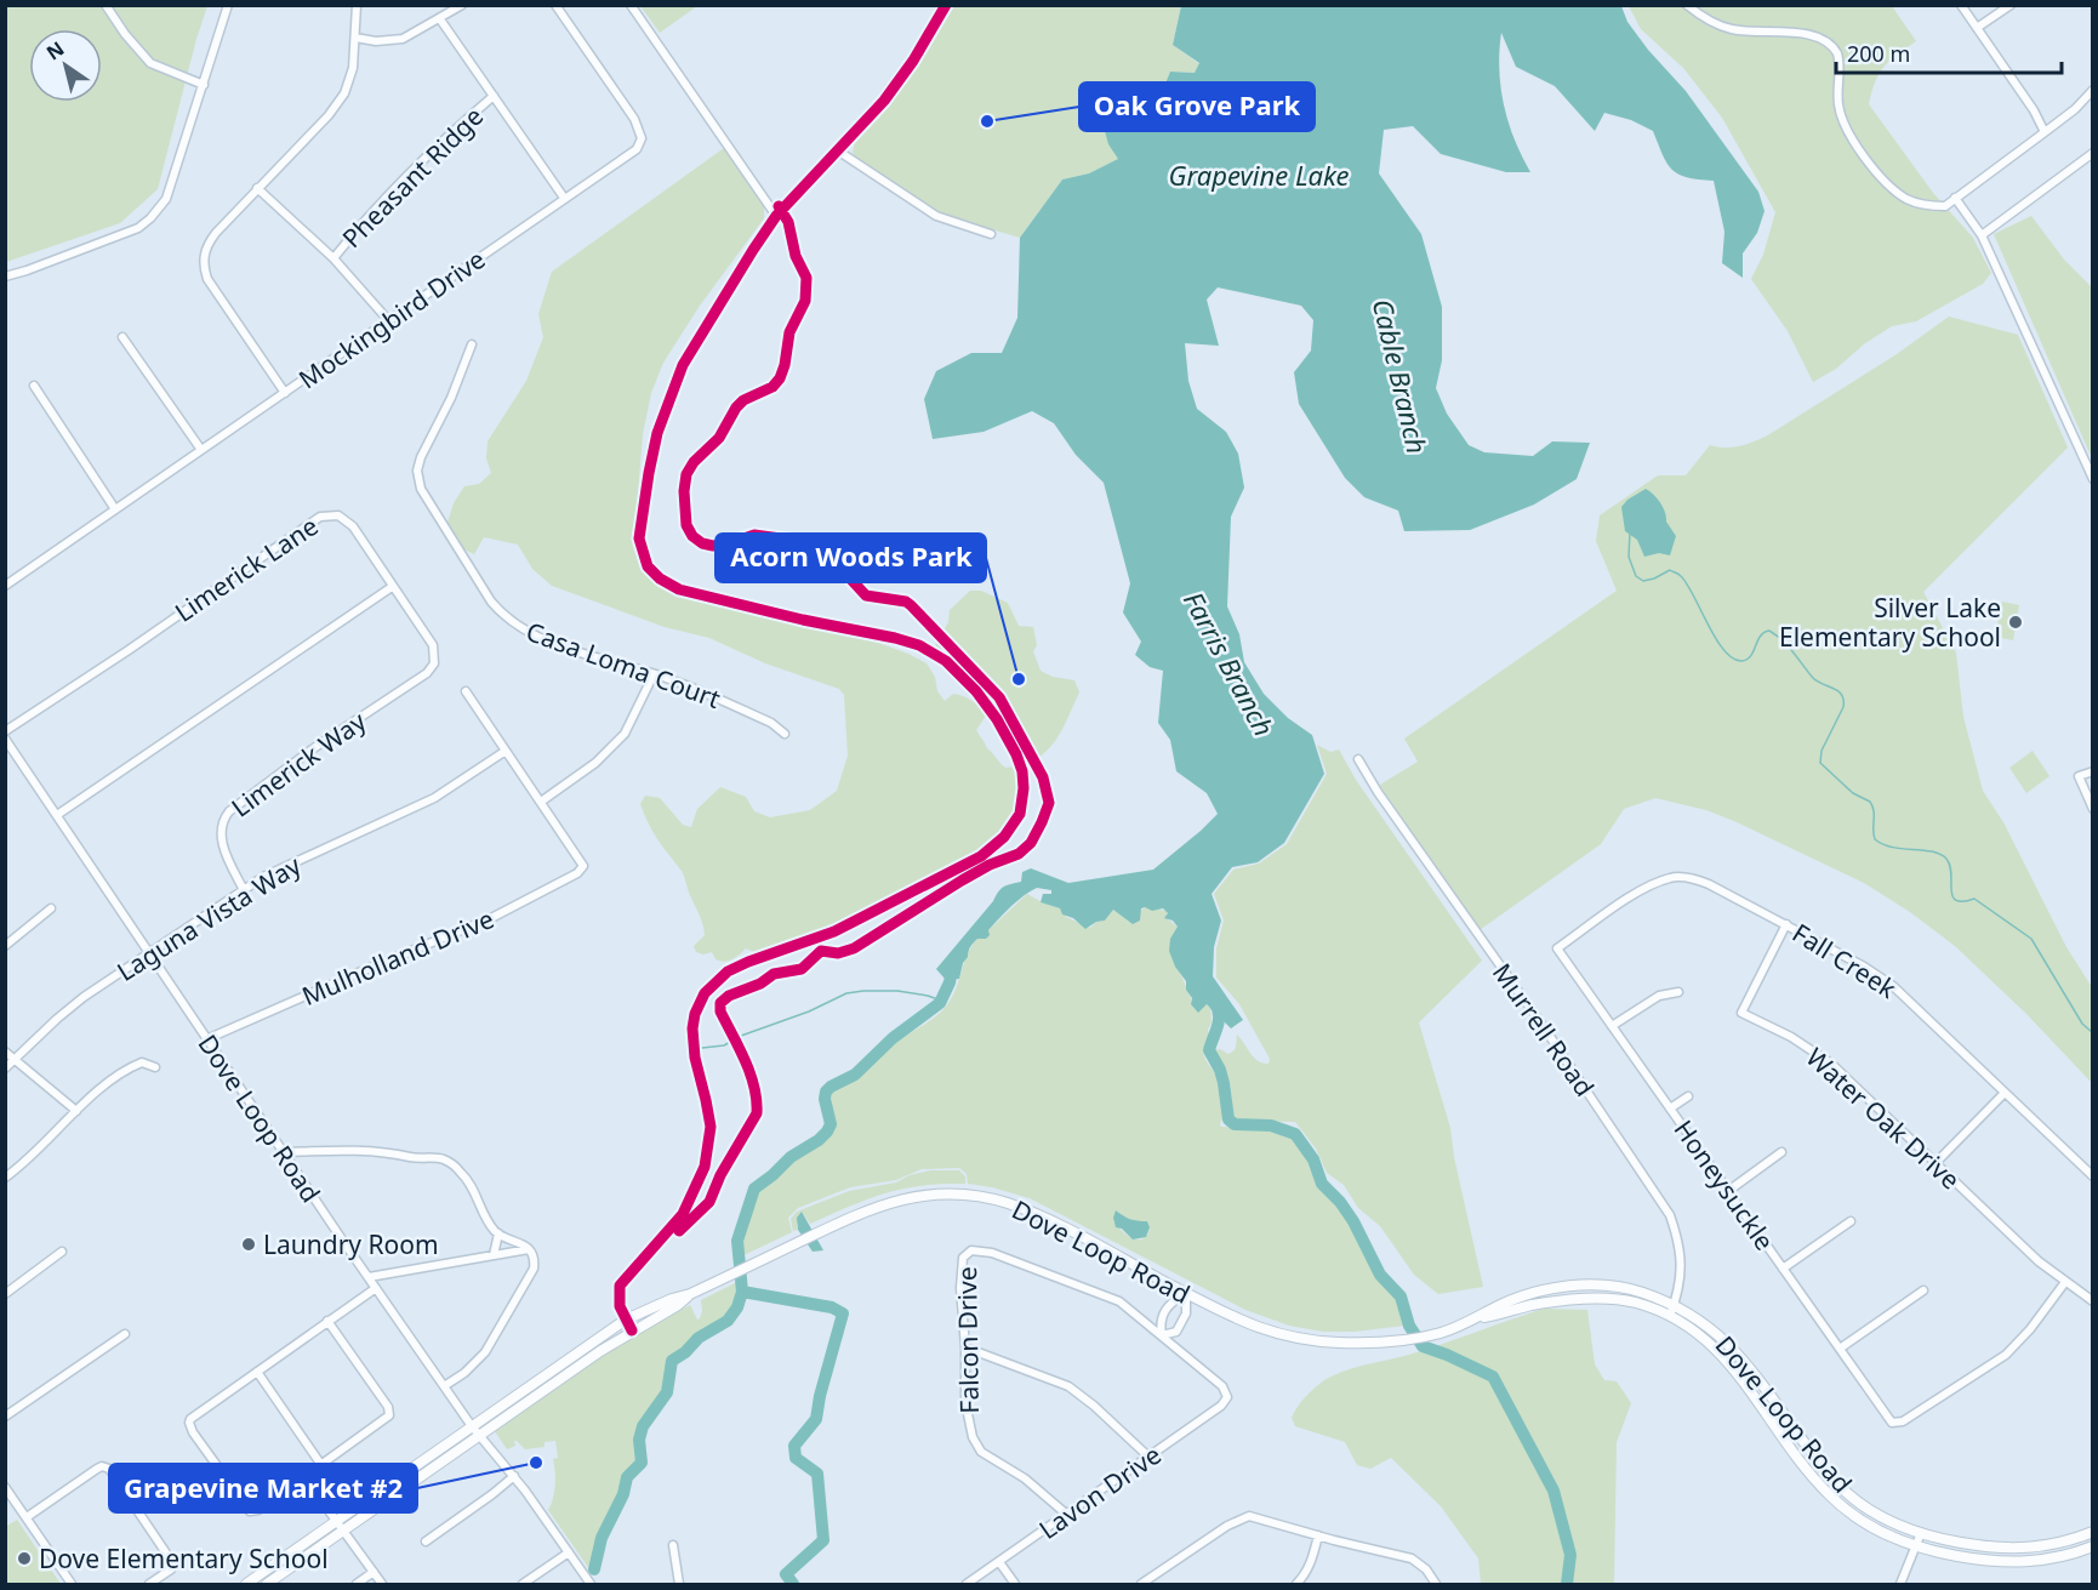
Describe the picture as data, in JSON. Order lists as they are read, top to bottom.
{
  "streets": {
    "main road": ["Dove Loop Road"],
    "street": [
      "Pheasant Ridge",
      "Mockingbird Drive",
      "Limerick Lane",
      "Casa Loma Court",
      "Limerick Way",
      "Laguna Vista Way",
      "Mulholland Drive",
      "Fall Creek",
      "Murrell Road",
      "Water Oak Drive",
      "Honeysuckle",
      "Falcon Drive",
      "Lavon Drive"
    ]
  },
  "crossings": [
    ["Limerick Lane", "Limerick Way"],
    ["Limerick Way", "Laguna Vista Way"],
    ["Laguna Vista Way", "Dove Loop Road"],
    ["Mulholland Drive", "Dove Loop Road"],
    ["Fall Creek", "Water Oak Drive"],
    ["Fall Creek", "Honeysuckle"],
    ["Murrell Road", "Dove Loop Road"],
    ["Water Oak Drive", "Honeysuckle"],
    ["Falcon Drive", "Lavon Drive"]
  ],
  "water": ["Grapevine Lake", "Cable Branch", "Farris Branch"],
  "places": [
    "Oak Grove Park",
    "Silver Lake Elementary School",
    "Acorn Woods Park",
    "Laundry Room",
    "Grapevine Market #2",
    "Dove Elementary School"
  ],
  "scale_bar": "200 m",
  "north": "top left"
}
